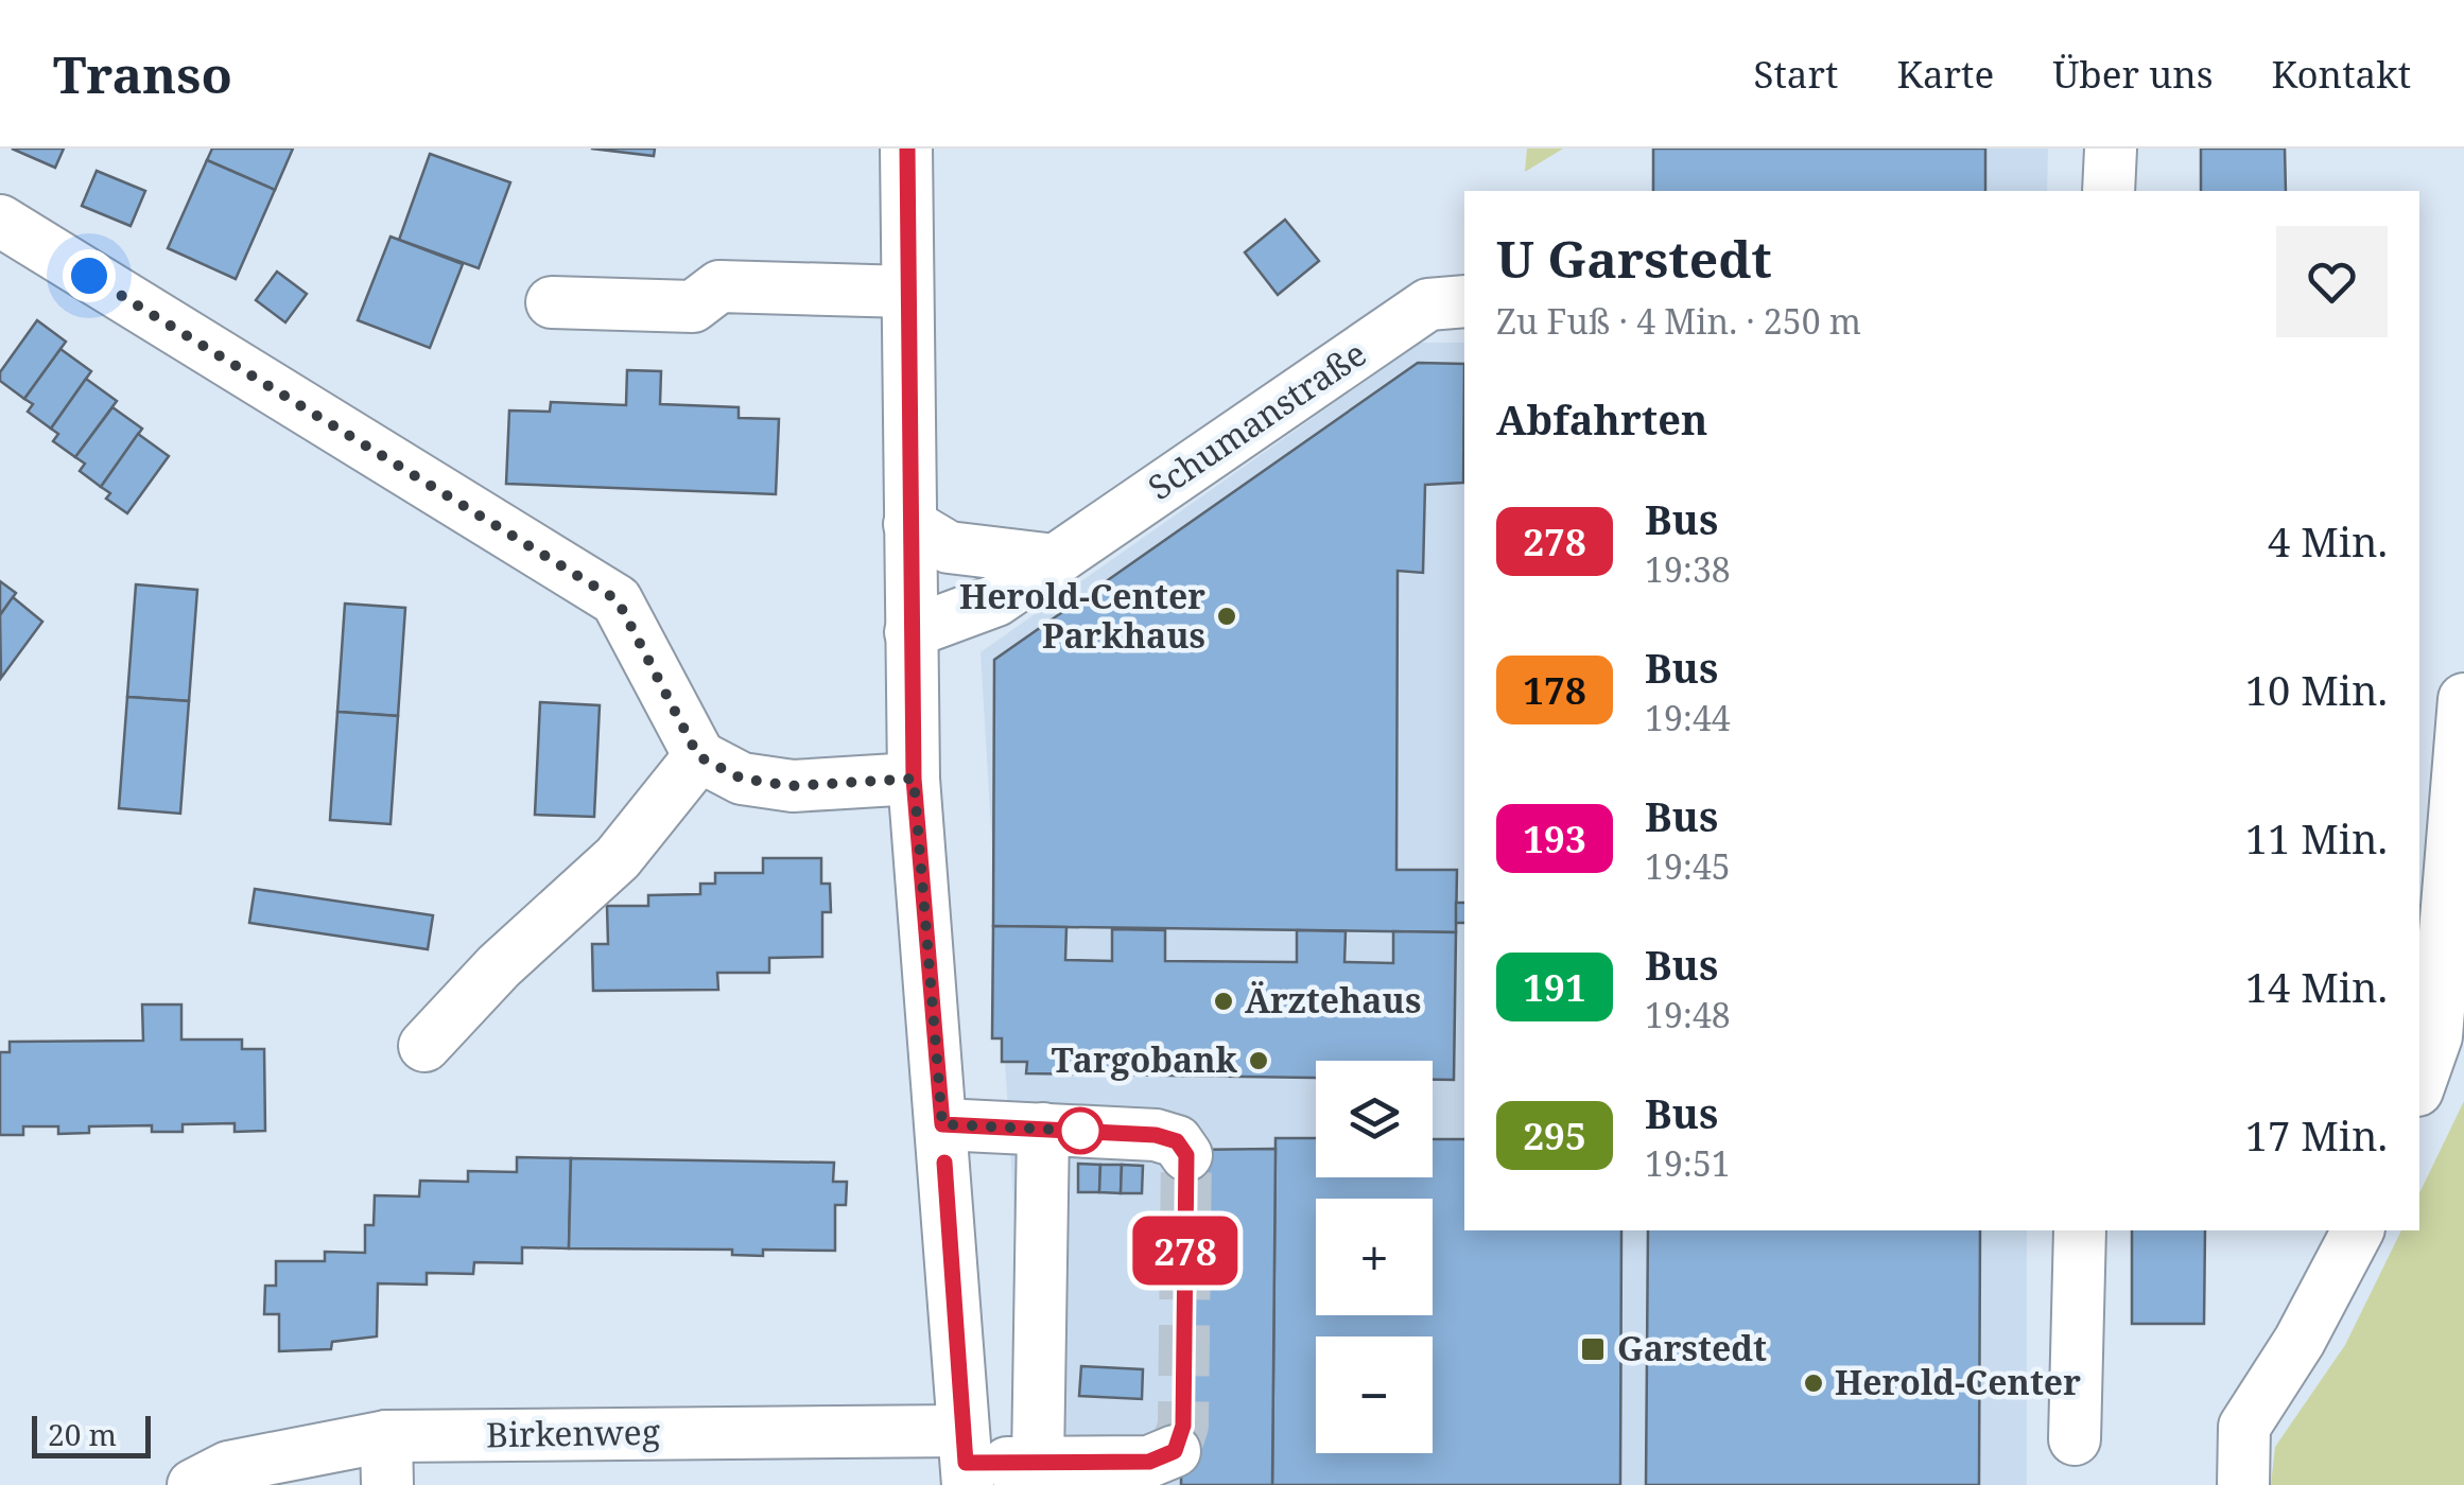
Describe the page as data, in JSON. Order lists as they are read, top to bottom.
{
  "streets": {
    "street": ["Schumanstraße", "Birkenweg"]
  },
  "places": {
    "other": [
      "Herold-Center Parkhaus",
      "Ärztehaus",
      "Targobank",
      "Herold-Center"
    ],
    "transit": ["Garstedt"]
  },
  "lines": ["bus line 278"],
  "scale_bar": "20 m",
  "page": {
    "header": "Transo",
    "nav": [
      "Start",
      "Karte",
      "Über uns",
      "Kontakt"
    ],
    "on_map": "278",
    "heading": [
      ["U Garstedt", "Zu Fuß · 4 Min. · 250 m"],
      "Abfahrten"
    ],
    "list": [
      {
        "mark": "278",
        "name": "Bus",
        "note": "19:38",
        "value": "4 Min."
      },
      {
        "mark": "178",
        "name": "Bus",
        "note": "19:44",
        "value": "10 Min."
      },
      {
        "mark": "193",
        "name": "Bus",
        "note": "19:45",
        "value": "11 Min."
      },
      {
        "mark": "191",
        "name": "Bus",
        "note": "19:48",
        "value": "14 Min."
      },
      {
        "mark": "295",
        "name": "Bus",
        "note": "19:51",
        "value": "17 Min."
      }
    ],
    "map_buttons": ["+", "−"],
    "scale": "20 m"
  }
}
